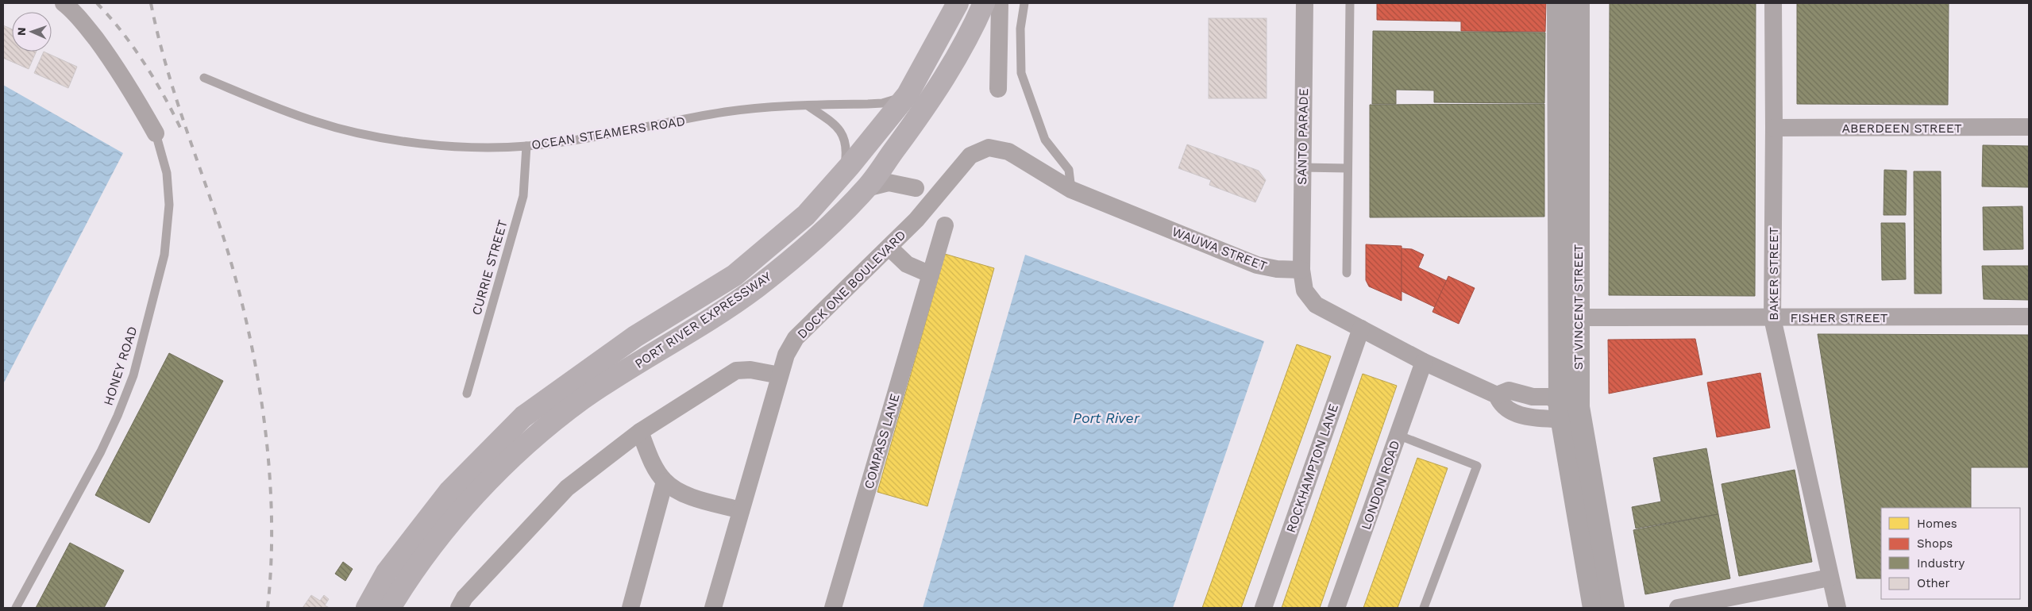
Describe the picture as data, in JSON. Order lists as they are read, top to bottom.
{
  "streets": {
    "highway": ["PORT RIVER EXPRESSWAY"],
    "main road": ["ST VINCENT STREET"],
    "street": [
      "ABERDEEN STREET",
      "SANTO PARADE",
      "WAUWA STREET",
      "BAKER STREET",
      "DOCK ONE BOULEVARD",
      "FISHER STREET",
      "COMPASS LANE",
      "ROCKHAMPTON LANE",
      "LONDON ROAD"
    ],
    "lane": ["OCEAN STEAMERS ROAD", "CURRIE STREET", "HONEY ROAD"]
  },
  "crossings": [
    ["ABERDEEN STREET", "BAKER STREET"],
    ["OCEAN STEAMERS ROAD", "CURRIE STREET"],
    ["OCEAN STEAMERS ROAD", "PORT RIVER EXPRESSWAY"],
    ["SANTO PARADE", "WAUWA STREET"],
    ["WAUWA STREET", "DOCK ONE BOULEVARD"],
    ["BAKER STREET", "FISHER STREET"],
    ["ST VINCENT STREET", "FISHER STREET"]
  ],
  "water": ["Port River"],
  "legend": [
    "Homes",
    "Shops",
    "Industry",
    "Other"
  ],
  "north": "left"
}
